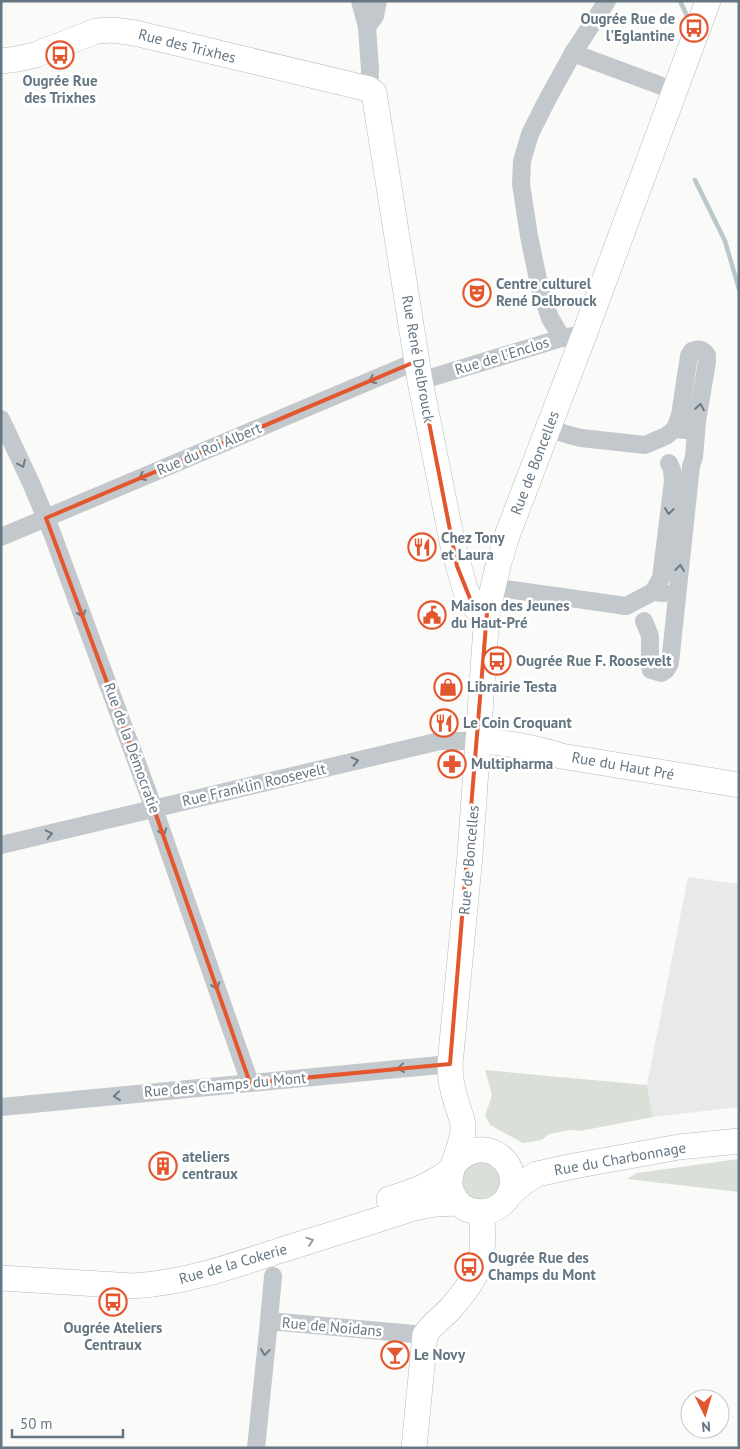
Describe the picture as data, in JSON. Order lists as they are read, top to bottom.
{
  "streets": {
    "main road": [
      "Rue des Trixhes",
      "Rue René Delbrouck",
      "Rue de Boncelles",
      "Rue du Haut Pré",
      "Rue du Charbonnage",
      "Rue de la Cokerie"
    ],
    "street": [
      "Rue de l'Enclos",
      "Rue du Roi Albert",
      "Rue de la Démocratie",
      "Rue Franklin Roosevelt",
      "Rue des Champs du Mont",
      "Rue de Noidans"
    ]
  },
  "crossings": [
    ["Rue des Trixhes", "Rue René Delbrouck"],
    ["Rue de l'Enclos", "Rue René Delbrouck"],
    ["Rue de l'Enclos", "Rue du Roi Albert"],
    ["Rue de l'Enclos", "Rue de Boncelles"],
    ["Rue René Delbrouck", "Rue du Roi Albert"],
    ["Rue René Delbrouck", "Rue de Boncelles"],
    ["Rue du Roi Albert", "Rue de la Démocratie"],
    ["Rue de Boncelles", "Rue du Haut Pré"],
    ["Rue de Boncelles", "Rue Franklin Roosevelt"],
    ["Rue de Boncelles", "Rue des Champs du Mont"],
    ["Rue de Boncelles", "Rue du Charbonnage"],
    ["Rue de Boncelles", "Rue de la Cokerie"],
    ["Rue de la Démocratie", "Rue Franklin Roosevelt"],
    ["Rue de la Démocratie", "Rue des Champs du Mont"],
    ["Rue du Haut Pré", "Rue Franklin Roosevelt"],
    ["Rue du Charbonnage", "Rue de la Cokerie"]
  ],
  "one_way": [
    "Rue du Roi Albert",
    "Rue de la Démocratie",
    "Rue Franklin Roosevelt",
    "Rue des Champs du Mont",
    "Rue de Noidans"
  ],
  "places": {
    "bus stop": [
      "Ougrée Rue de l'Eglantine",
      "Ougrée Rue des Trixhes",
      "Ougrée Rue F. Roosevelt",
      "Ougrée Rue des Champs du Mont",
      "Ougrée Ateliers Centraux"
    ],
    "theatre": ["Centre culturel René Delbrouck"],
    "restaurant": ["Chez Tony et Laura", "Le Coin Croquant"],
    "public building": ["Maison des Jeunes du Haut-Pré"],
    "shop": ["Librairie Testa"],
    "pharmacy": ["Multipharma"],
    "building": ["ateliers centraux"],
    "bar": ["Le Novy"]
  },
  "scale_bar": "50 m",
  "north": "bottom"
}
